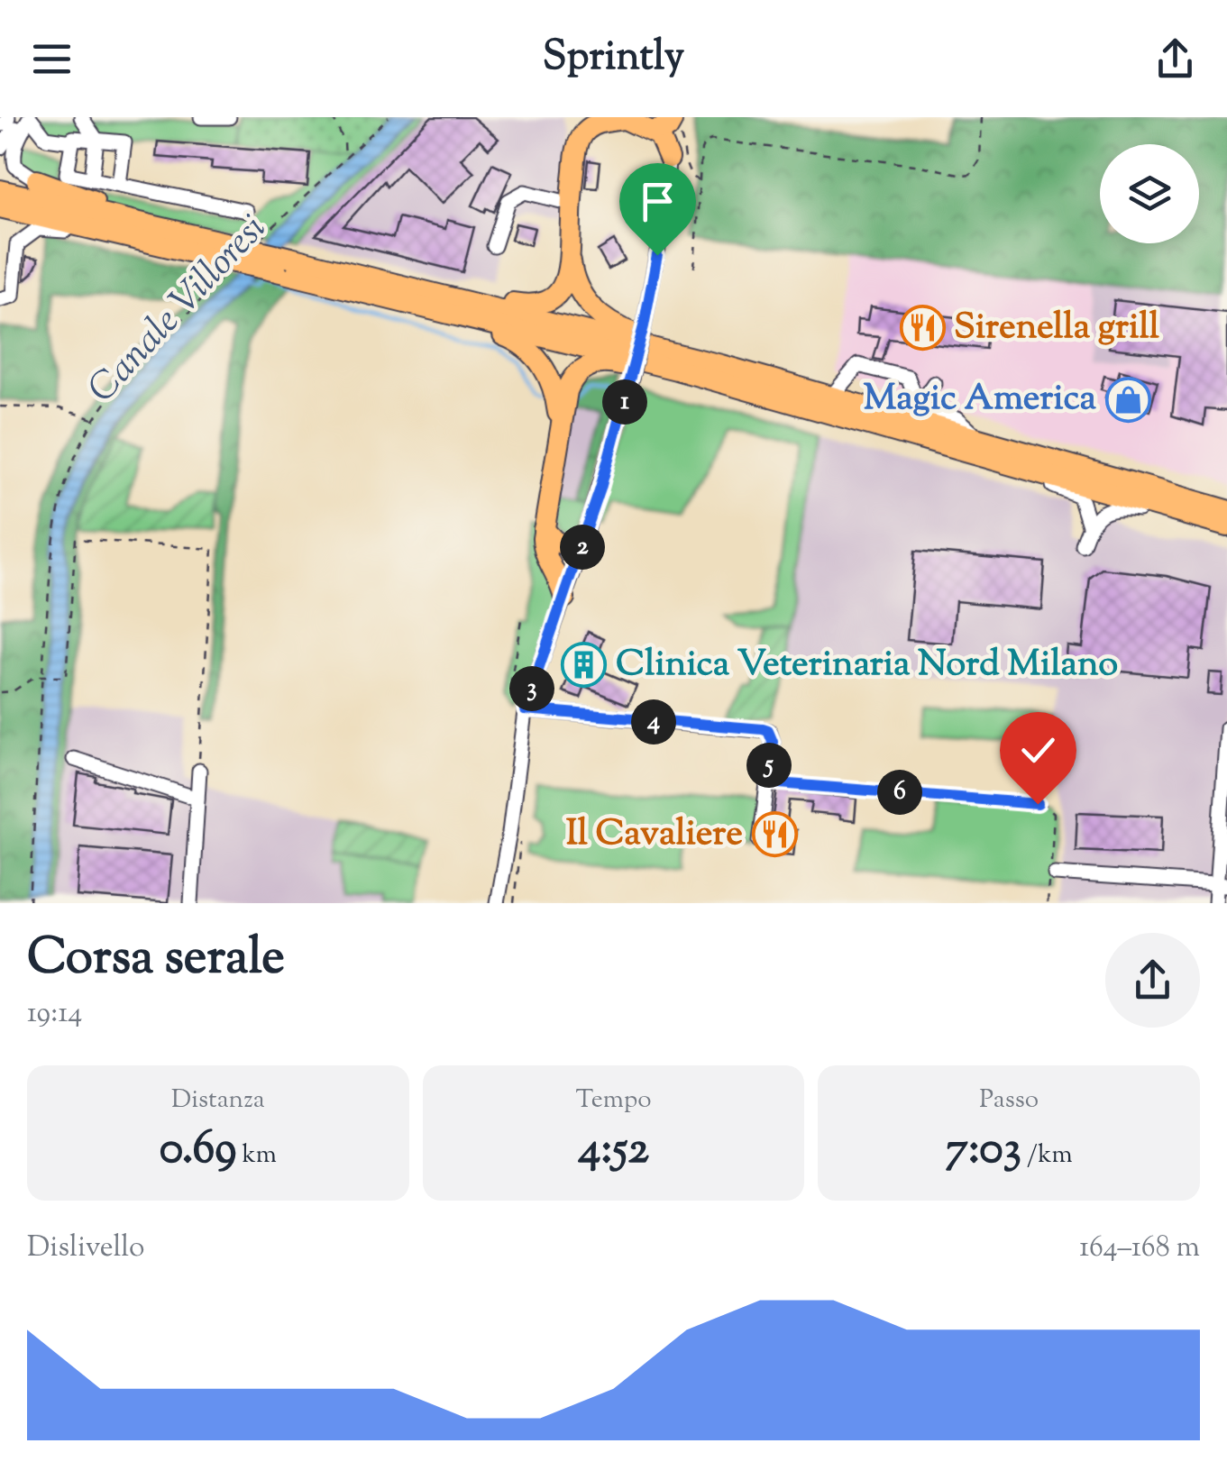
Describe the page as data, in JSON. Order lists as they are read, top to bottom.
{
  "water": ["Canale Villoresi"],
  "places": {
    "restaurant": ["Sirenella grill", "Il Cavaliere"],
    "shop": ["Magic America"],
    "building": ["Clinica Veterinaria Nord Milano"]
  },
  "page": {
    "header": "Sprintly",
    "pins": [
      "1",
      "2",
      "3",
      "4",
      "5",
      "6"
    ],
    "heading": ["Corsa serale", "19:14"],
    "stats": [
      ["Distanza", "0.69 km"],
      ["Tempo", "4:52"],
      ["Passo", "7:03 /km"]
    ],
    "chart": ["Dislivello", "164–168 m"]
  }
}
